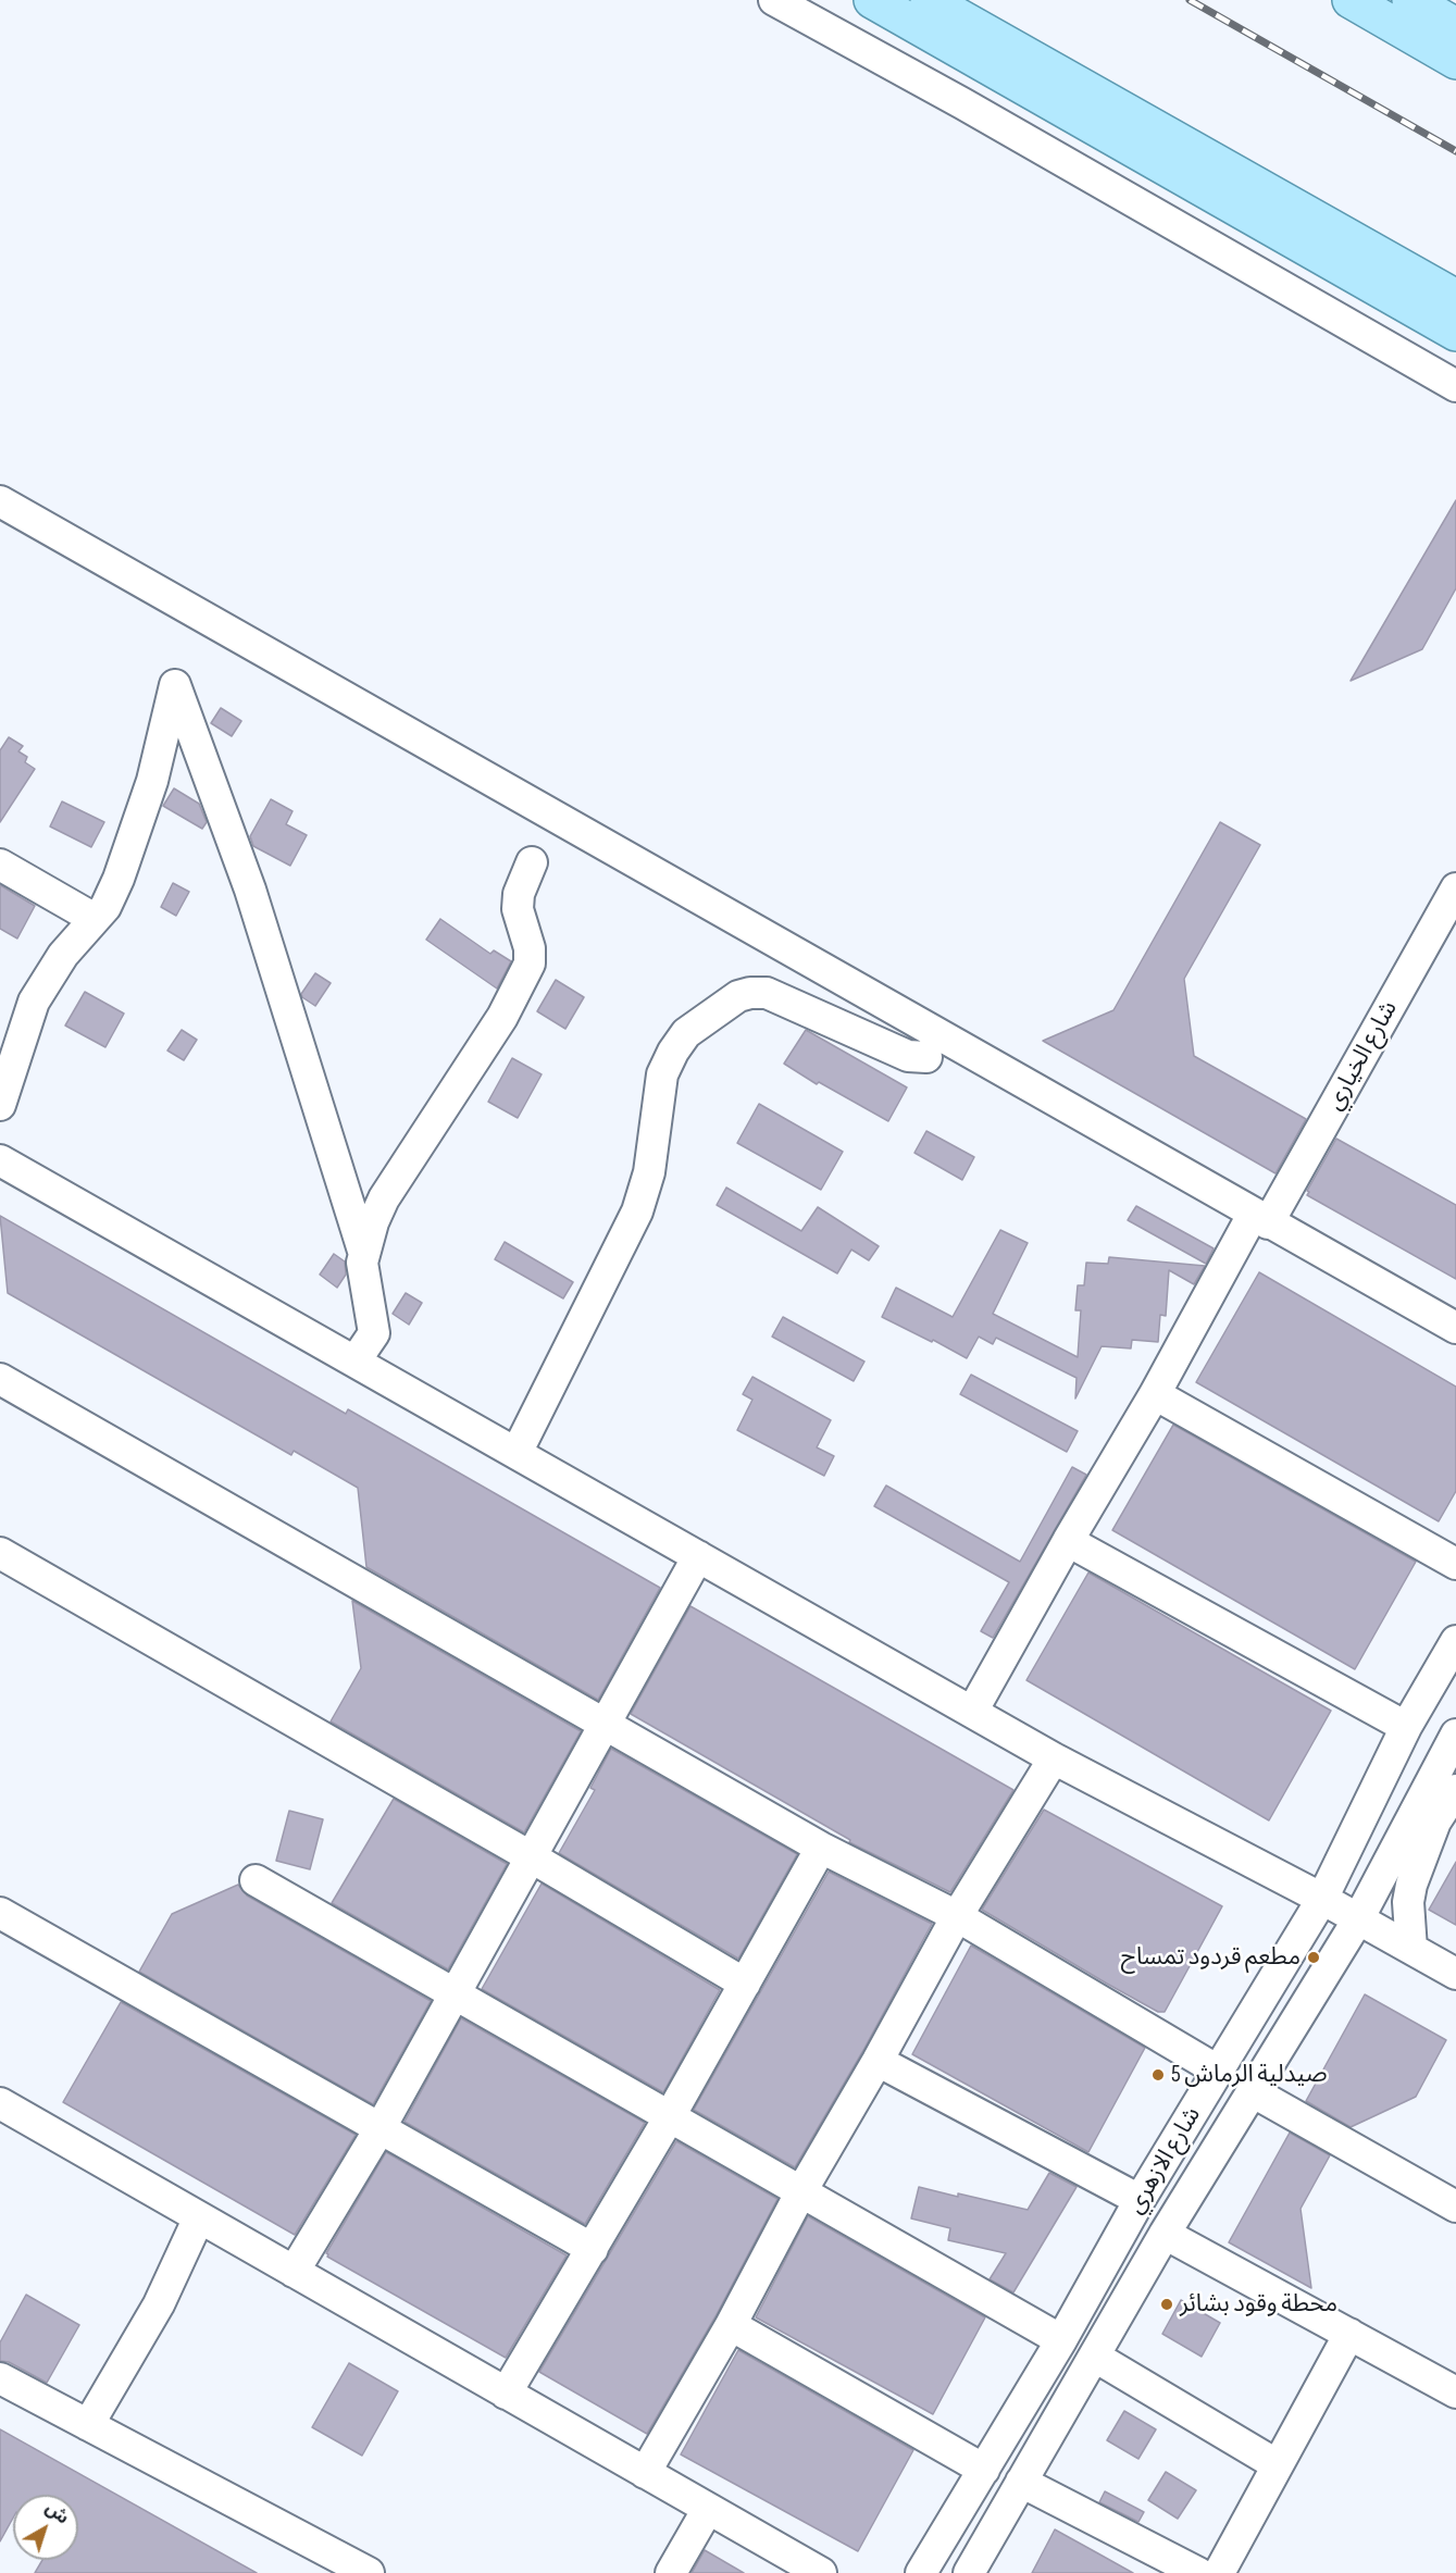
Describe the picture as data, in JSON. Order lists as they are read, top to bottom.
{
  "streets": {
    "street": ["شارع الخياري", "شارع الازهري"]
  },
  "places": ["مطعم قردود تمساح", "صيدلية الرماش 5", "محطة وقود بشائر"],
  "north": "top right"
}
